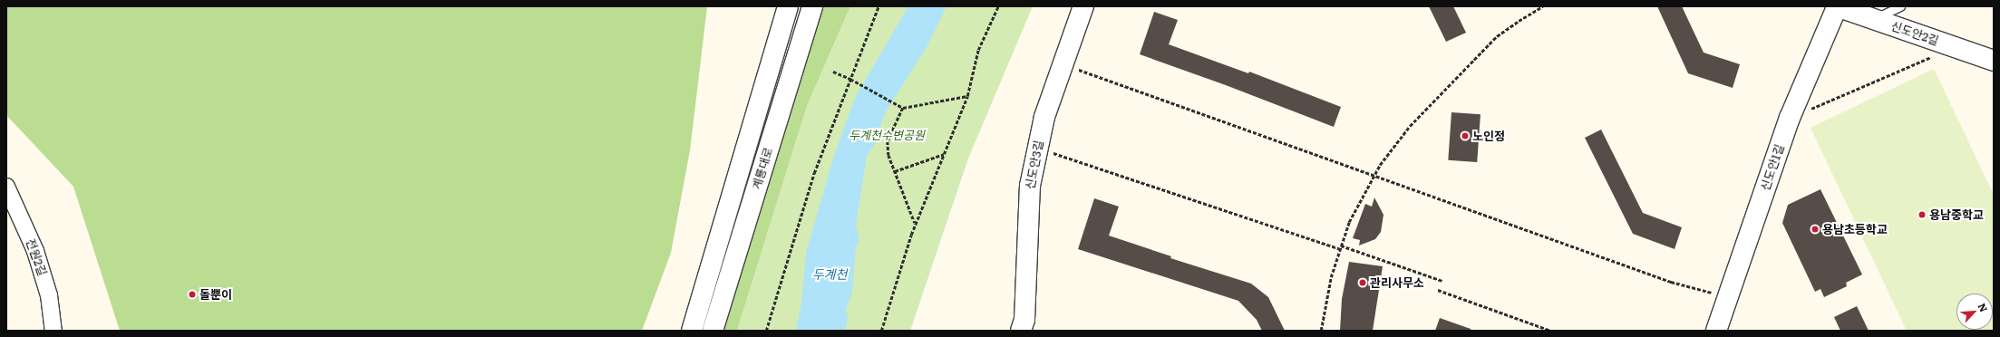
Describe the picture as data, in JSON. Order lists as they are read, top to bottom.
{
  "streets": {
    "street": [
      "신도안2길",
      "신도안3길",
      "신도안1길",
      "계룡대로",
      "전원2길"
    ]
  },
  "crossings": [
    ["신도안2길", "신도안1길"]
  ],
  "water": ["두계천"],
  "parks": ["두계천수변공원"],
  "places": [
    "노인정",
    "용남중학교",
    "용남초등학교",
    "관리사무소",
    "돌뿐이"
  ],
  "north": "top right"
}
